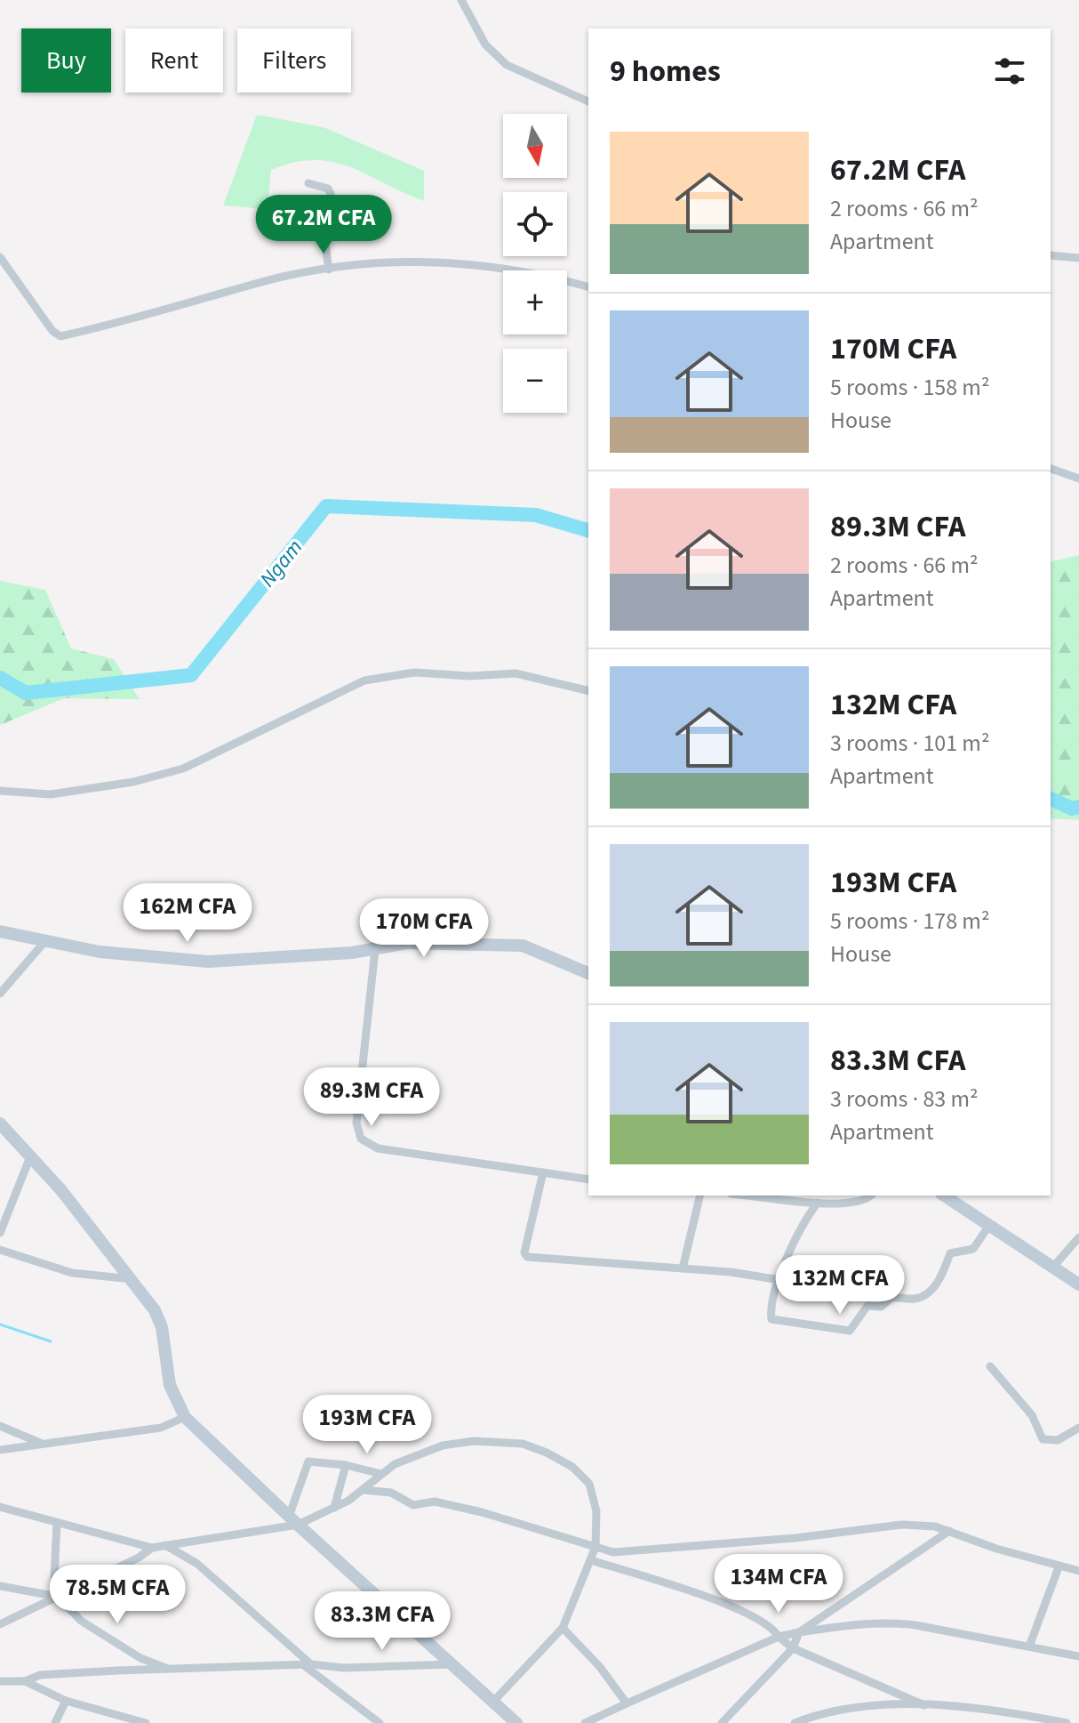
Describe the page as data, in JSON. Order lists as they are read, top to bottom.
{
  "water": ["Ngam"],
  "north": "bottom",
  "page": {
    "chip": ["Buy", "Rent", "Filters"],
    "heading": "9 homes",
    "map_buttons": ["+", "−"],
    "list": [
      {
        "name": "67.2M CFA",
        "note": "2 rooms · 66 m² · Apartment"
      },
      {
        "name": "170M CFA",
        "note": "5 rooms · 158 m² · House"
      },
      {
        "name": "89.3M CFA",
        "note": "2 rooms · 66 m² · Apartment"
      },
      {
        "name": "132M CFA",
        "note": "3 rooms · 101 m² · Apartment"
      },
      {
        "name": "193M CFA",
        "note": "5 rooms · 178 m² · House"
      },
      {
        "name": "83.3M CFA",
        "note": "3 rooms · 83 m² · Apartment"
      }
    ],
    "price": [
      "67.2M CFA",
      "162M CFA",
      "170M CFA",
      "89.3M CFA",
      "132M CFA",
      "193M CFA",
      "134M CFA",
      "78.5M CFA",
      "83.3M CFA"
    ]
  }
}
